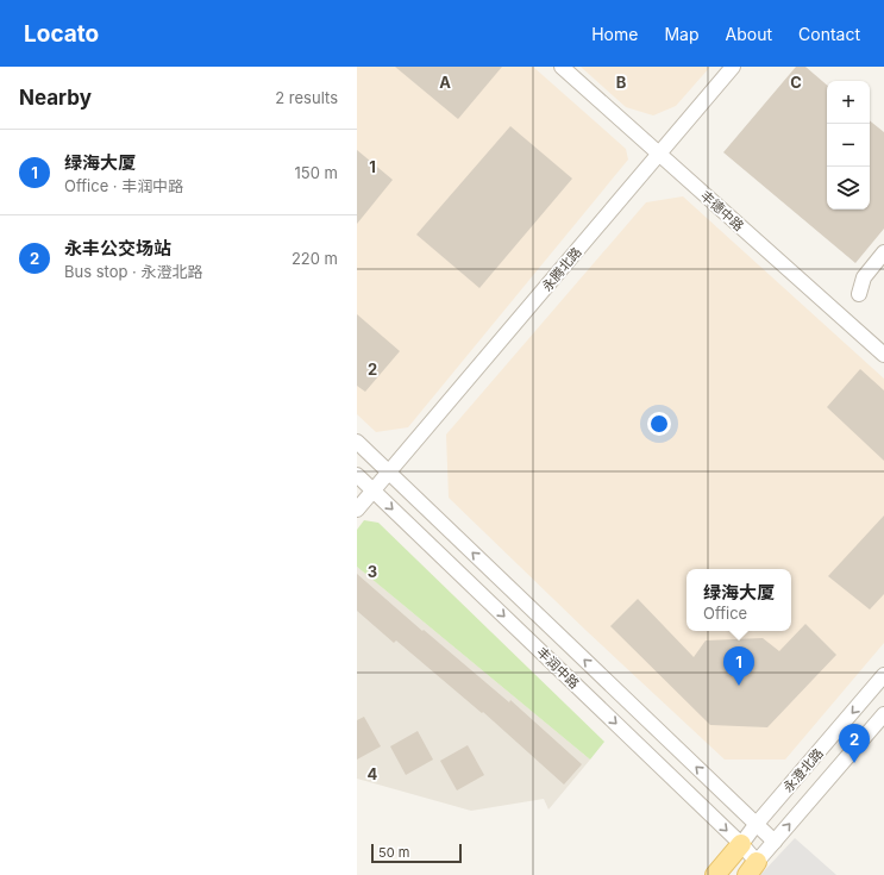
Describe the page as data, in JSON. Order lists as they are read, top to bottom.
{
  "streets": {
    "street": [
      "丰德中路",
      "永腾北路",
      "丰润中路",
      "永澄北路"
    ]
  },
  "crossings": [
    ["丰德中路", "永腾北路"],
    ["永腾北路", "丰润中路"],
    ["丰润中路", "永澄北路"]
  ],
  "scale_bar": "50 m",
  "page": {
    "header": "Locato",
    "nav": [
      "Home",
      "Map",
      "About",
      "Contact"
    ],
    "heading": ["Nearby", "2 results"],
    "map_buttons": ["+", "−"],
    "list": [
      {
        "mark": "1",
        "name": "绿海大厦",
        "note": "Office · 丰润中路",
        "value": "150 m"
      },
      {
        "mark": "2",
        "name": "永丰公交场站",
        "note": "Bus stop · 永澄北路",
        "value": "220 m"
      }
    ],
    "popup": ["绿海大厦", "Office"],
    "pins": ["1", "2"],
    "scale": "50 m"
  },
  "grid": {
    "columns": ["A", "B", "C"],
    "rows": [
      "1",
      "2",
      "3",
      "4"
    ]
  }
}
